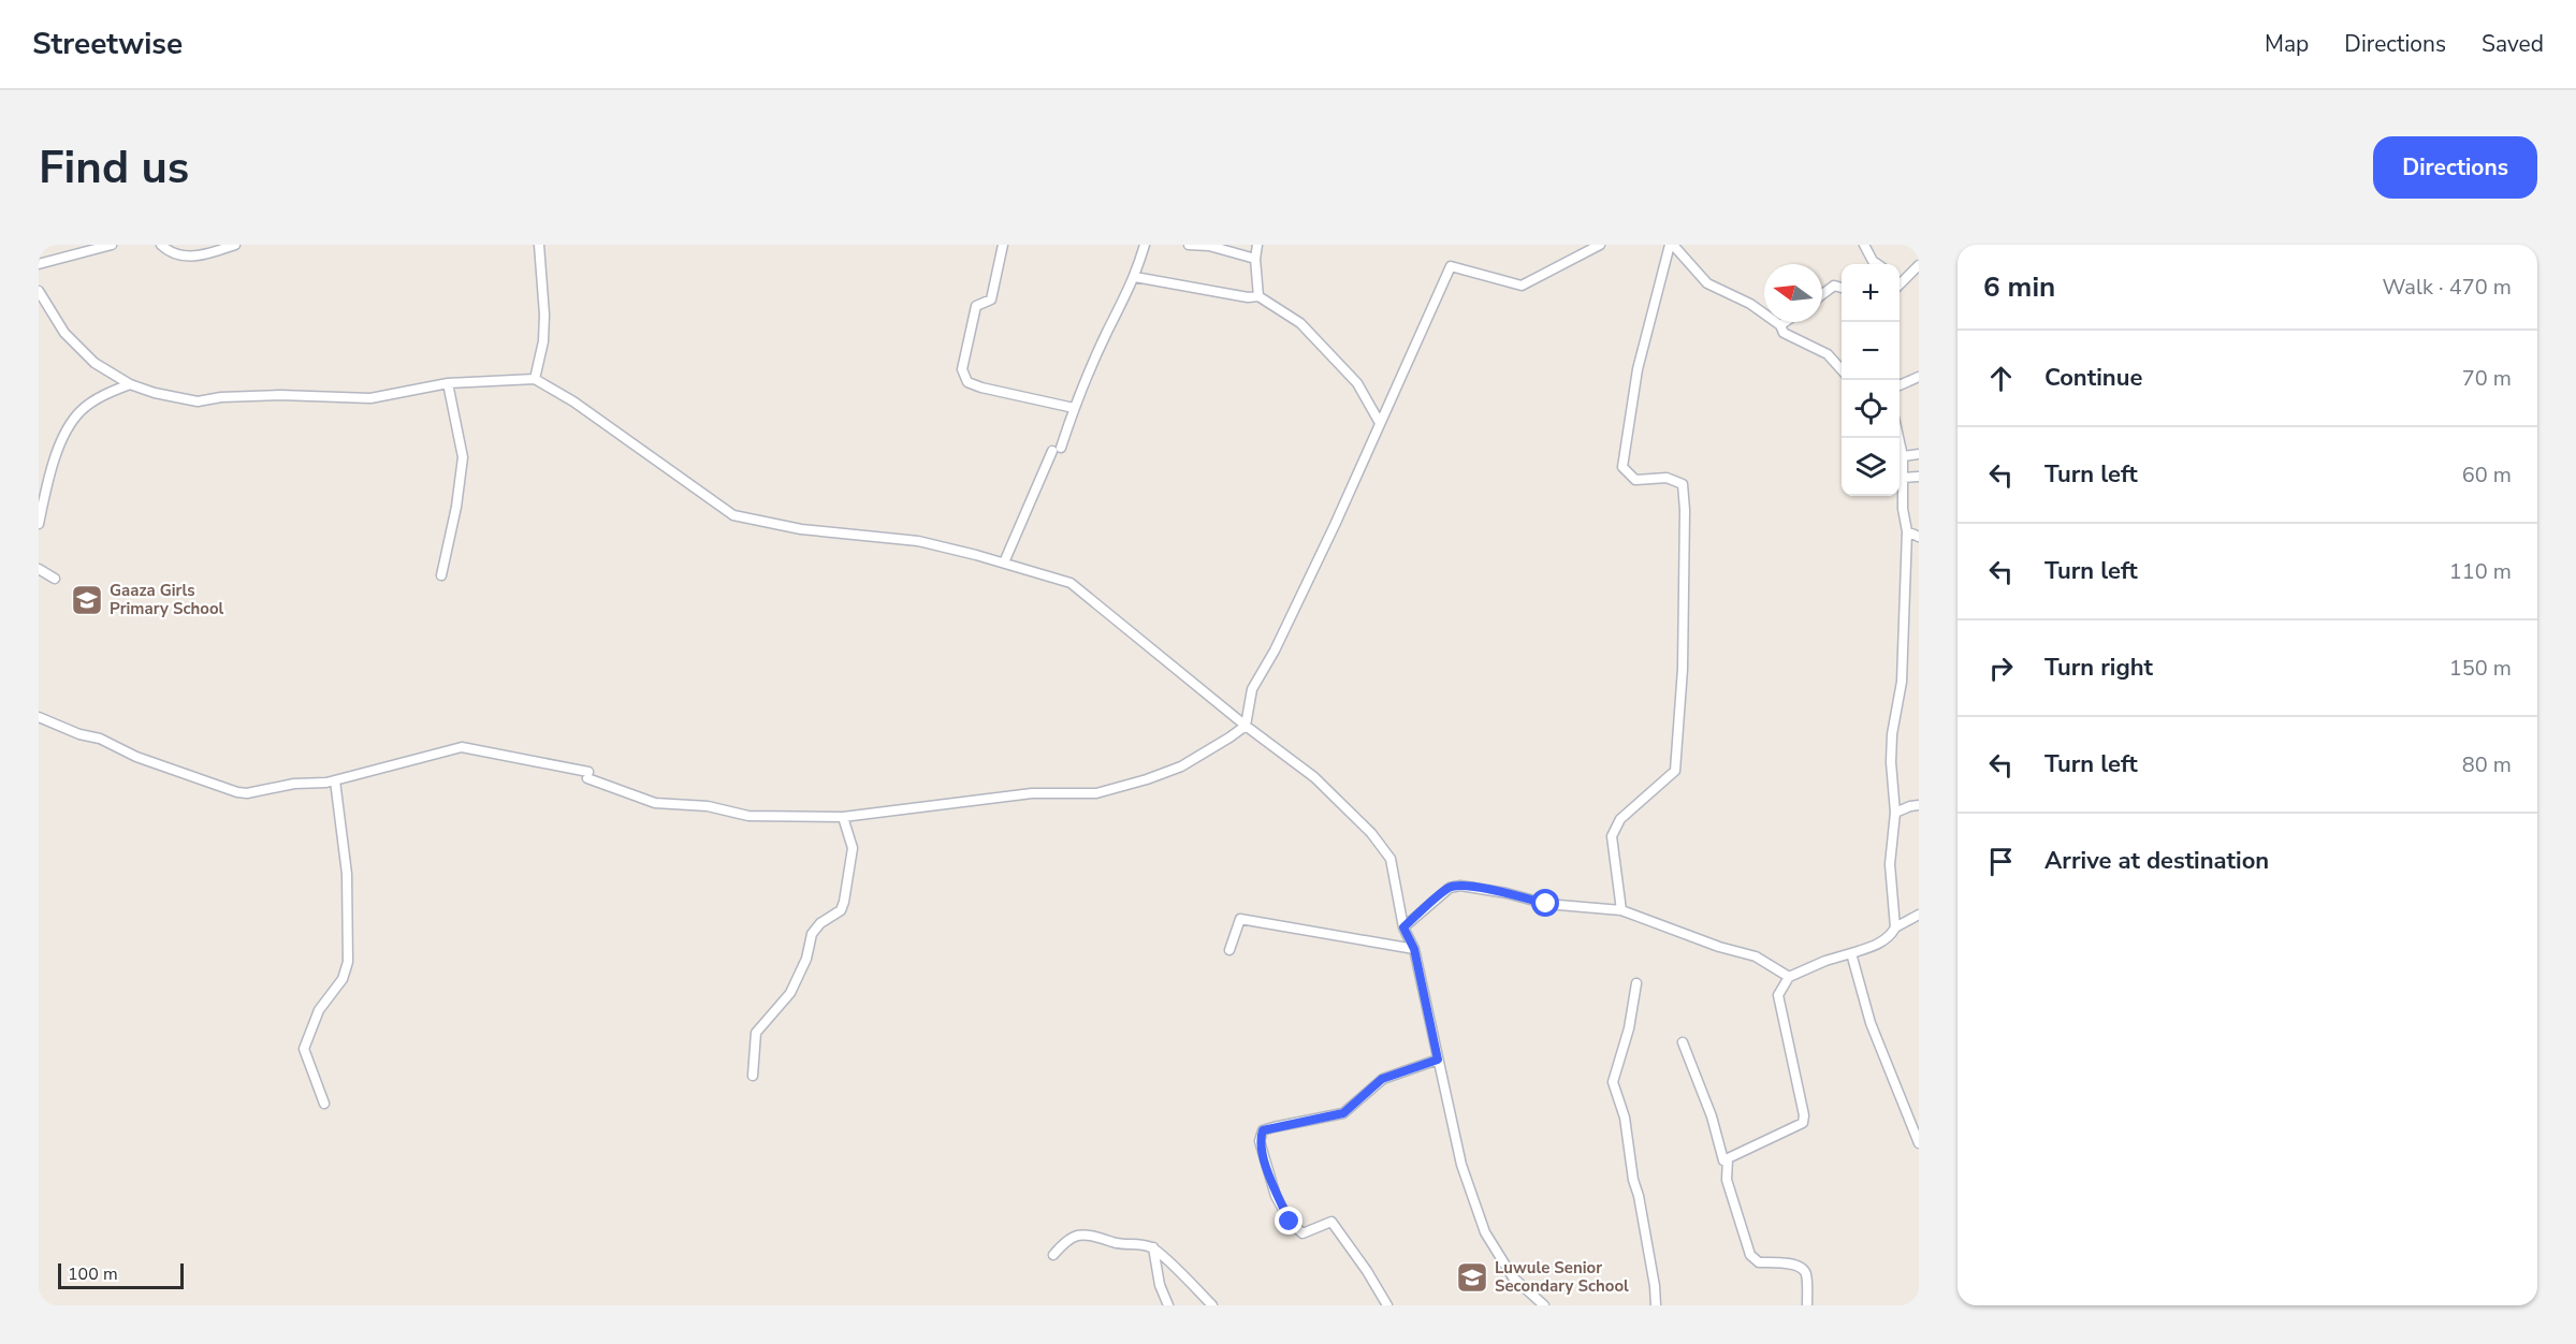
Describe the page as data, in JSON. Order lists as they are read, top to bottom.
{
  "places": {
    "school or university": ["Gaaza Girls Primary School", "Luwule Senior Secondary School"]
  },
  "scale_bar": "100 m",
  "north": "left",
  "page": {
    "header": "Streetwise",
    "nav": ["Map", "Directions", "Saved"],
    "buttons": "Directions",
    "title": "Find us",
    "heading": ["6 min", "Walk · 470 m"],
    "map_buttons": ["+", "−"],
    "list": [
      ["Continue", "70 m"],
      ["Turn left", "60 m"],
      ["Turn left", "110 m"],
      ["Turn right", "150 m"],
      ["Turn left", "80 m"],
      "Arrive at destination"
    ],
    "scale": "100 m"
  }
}
